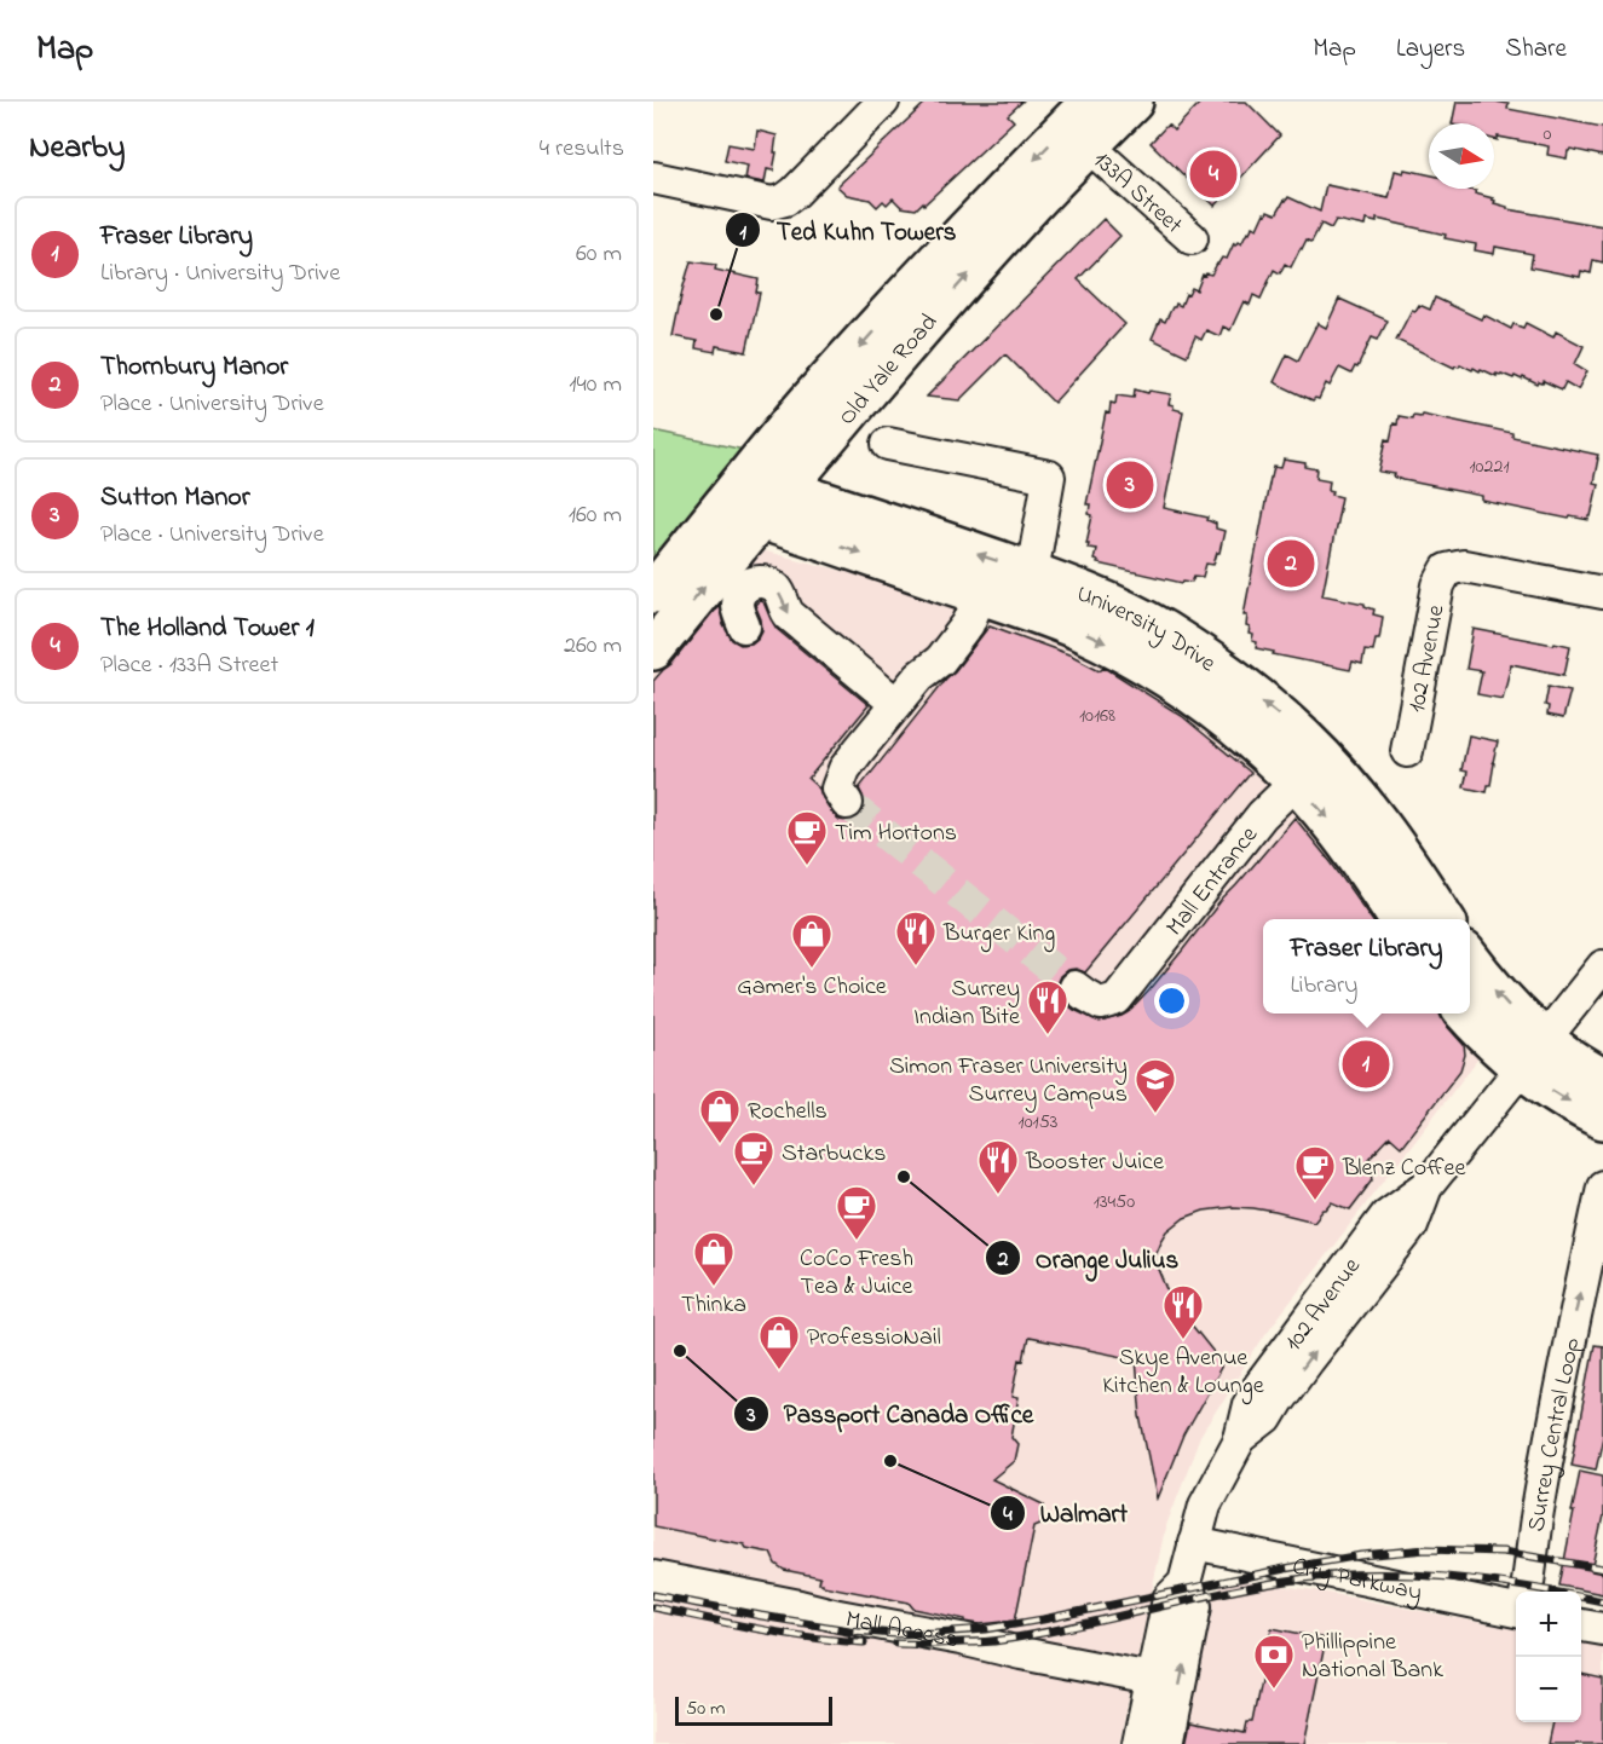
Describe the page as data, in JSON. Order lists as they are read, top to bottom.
{
  "streets": {
    "main road": ["Old Yale Road", "University Drive"],
    "street": [
      "133A Street",
      "102 Avenue",
      "Mall Entrance",
      "Surrey Central Loop",
      "City Parkway",
      "Mall Access"
    ]
  },
  "crossings": [
    ["133A Street", "Old Yale Road"],
    ["Old Yale Road", "University Drive"],
    ["University Drive", "Mall Entrance"],
    ["102 Avenue", "City Parkway"],
    ["102 Avenue", "Mall Access"]
  ],
  "one_way": ["Surrey Central Loop"],
  "places": {
    "other": [
      "Ted Kuhn Towers",
      "Orange Julius",
      "Passport Canada Office",
      "Walmart"
    ],
    "cafe": [
      "Tim Hortons",
      "Starbucks",
      "Blenz Coffee",
      "CoCo Fresh Tea & Juice"
    ],
    "restaurant": [
      "Burger King",
      "Surrey Indian Bite",
      "Booster Juice",
      "Skye Avenue Kitchen & Lounge"
    ],
    "shop": [
      "Gamer's Choice",
      "Rochells",
      "Thinka",
      "ProfessioNail"
    ],
    "school or university": ["Simon Fraser University Surrey Campus"],
    "bank": ["Phillippine National Bank"]
  },
  "house_numbers": [
    "0",
    "10221",
    "10168",
    "10153",
    "13450"
  ],
  "scale_bar": "50 m",
  "north": "right",
  "page": {
    "header": "Map",
    "nav": ["Map", "Layers", "Share"],
    "heading": ["Nearby", "4 results"],
    "pins": [
      "4",
      "3",
      "2",
      "1"
    ],
    "list": [
      {
        "mark": "1",
        "name": "Fraser Library",
        "note": "Library · University Drive",
        "value": "60 m"
      },
      {
        "mark": "2",
        "name": "Thornbury Manor",
        "note": "Place · University Drive",
        "value": "140 m"
      },
      {
        "mark": "3",
        "name": "Sutton Manor",
        "note": "Place · University Drive",
        "value": "160 m"
      },
      {
        "mark": "4",
        "name": "The Holland Tower 1",
        "note": "Place · 133A Street",
        "value": "260 m"
      }
    ],
    "popup": ["Fraser Library", "Library"],
    "map_buttons": ["+", "−"],
    "scale": "50 m"
  }
}
